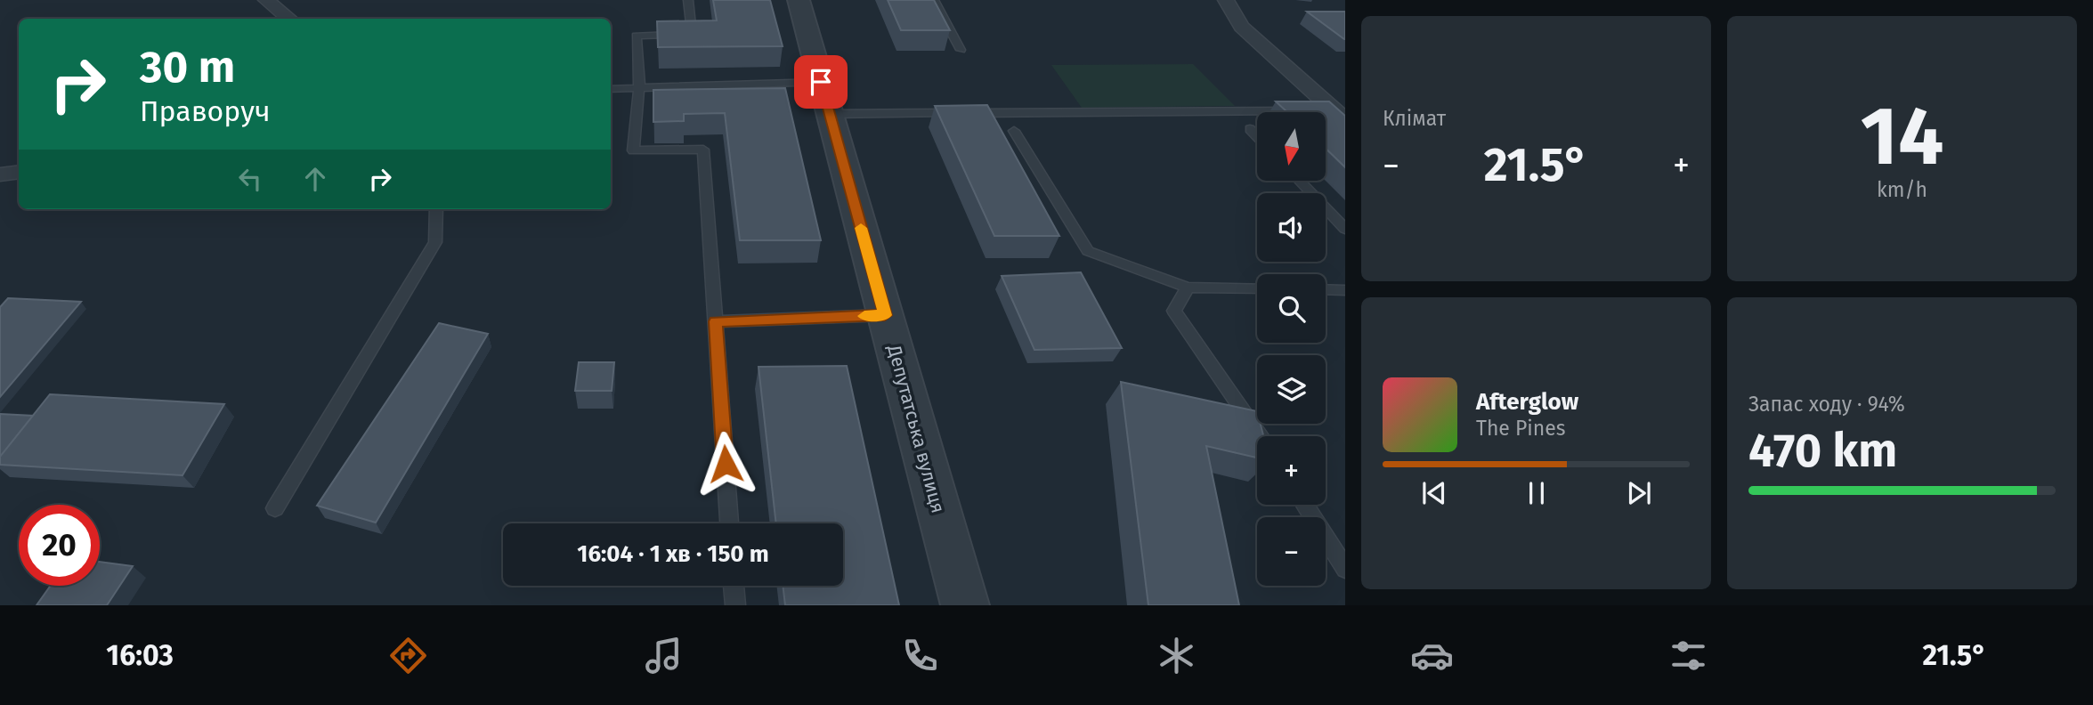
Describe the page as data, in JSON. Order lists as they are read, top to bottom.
{
  "streets": {
    "street": ["Депутатська вулиця"]
  },
  "north": "bottom",
  "page": {
    "tile": [
      "Клімат",
      ["14", "km/h"],
      ["Запас ходу · 94%", "470 km"]
    ],
    "turn": ["30 m", "Праворуч"],
    "map_buttons": ["+", "−"],
    "heat": ["−", "21.5°", "+"],
    "song": ["Afterglow", "The Pines"],
    "limit": "20",
    "trip": "16:04 · 1 хв · 150 m",
    "tabs": ["16:03", "21.5°"]
  }
}
